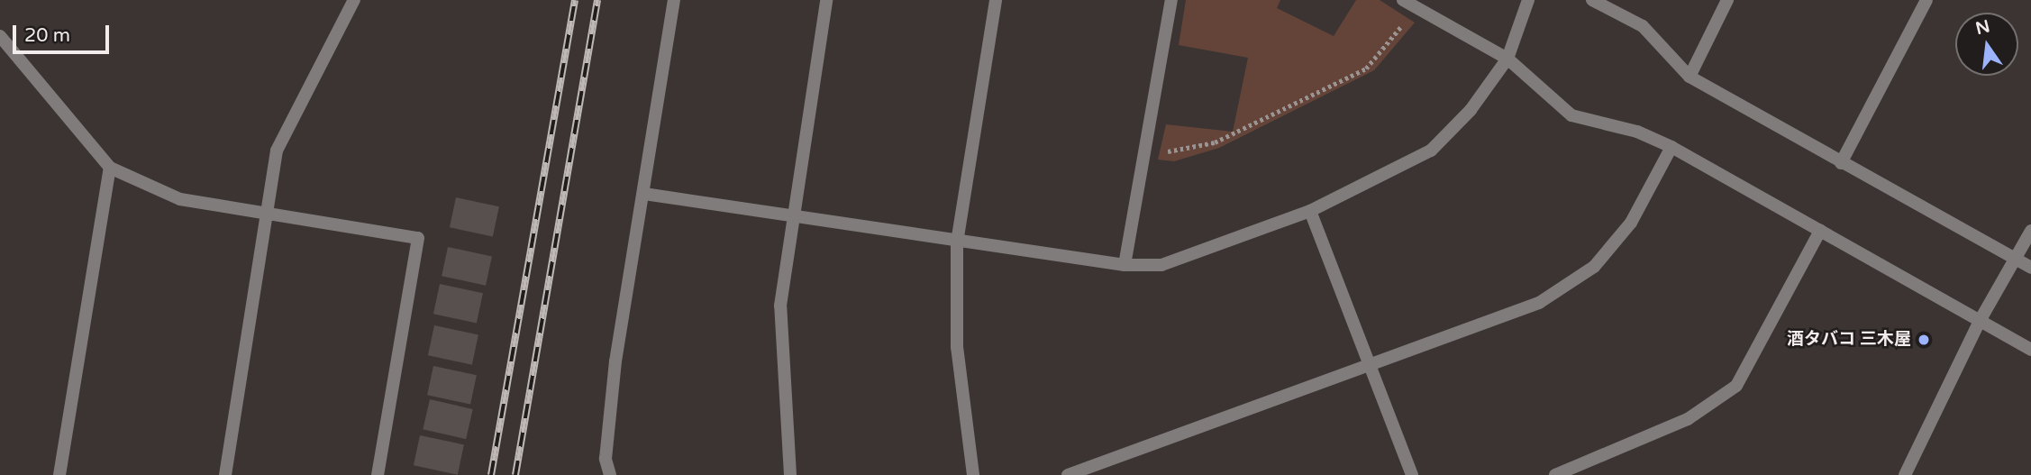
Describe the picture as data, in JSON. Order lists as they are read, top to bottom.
{
  "places": ["酒タバコ 三木屋"],
  "scale_bar": "20 m",
  "north": "top"
}
